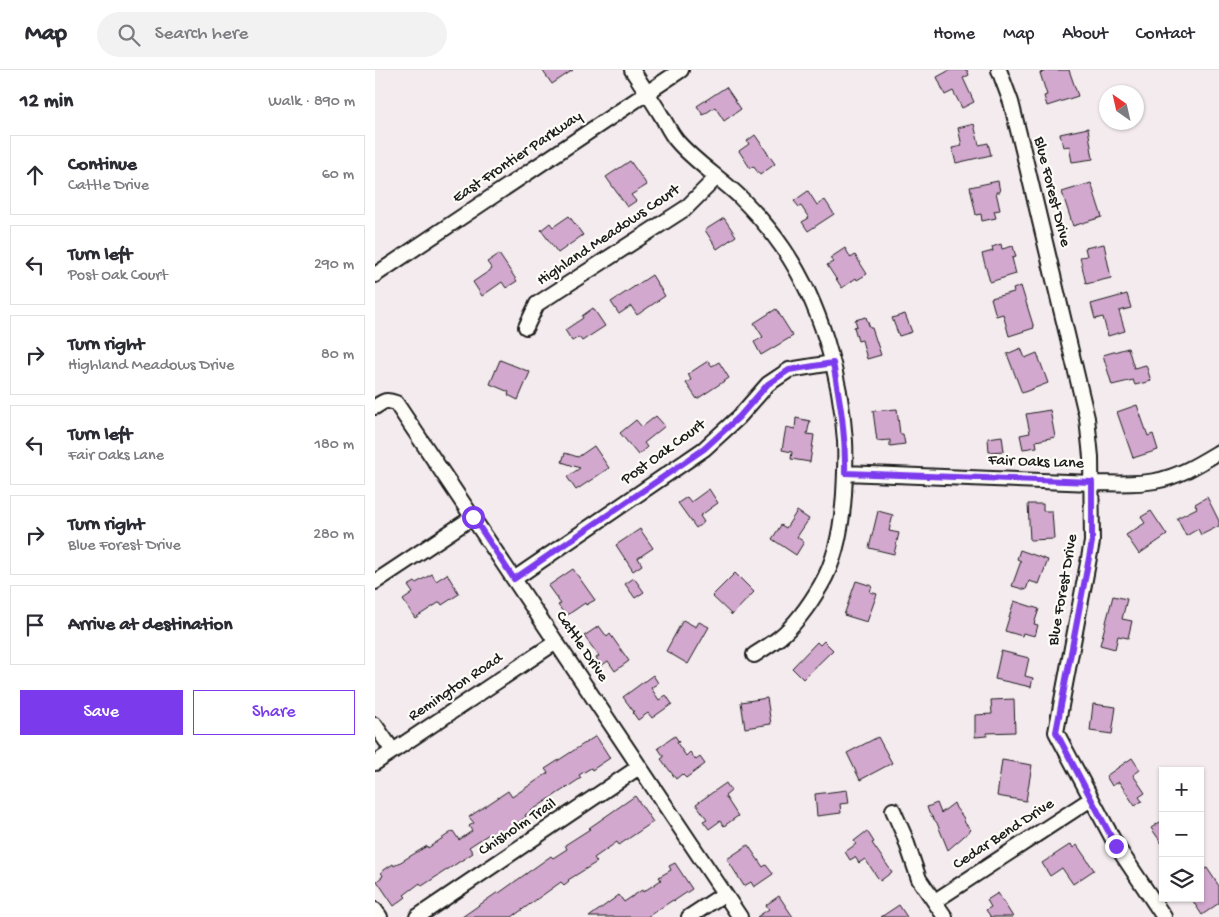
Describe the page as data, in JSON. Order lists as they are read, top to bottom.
{
  "streets": {
    "street": [
      "East Frontier Parkway",
      "Blue Forest Drive",
      "Highland Meadows Court",
      "Post Oak Court",
      "Fair Oaks Lane",
      "Cattle Drive",
      "Remington Road",
      "Chisholm Trail",
      "Cedar Bend Drive"
    ]
  },
  "crossings": [
    ["Blue Forest Drive", "Fair Oaks Lane"],
    ["Blue Forest Drive", "Cedar Bend Drive"],
    ["Post Oak Court", "Cattle Drive"],
    ["Cattle Drive", "Remington Road"],
    ["Cattle Drive", "Chisholm Trail"]
  ],
  "north": "top left",
  "page": {
    "header": "Map",
    "search": "Search here",
    "nav": [
      "Home",
      "Map",
      "About",
      "Contact"
    ],
    "heading": ["12 min", "Walk · 890 m"],
    "list": [
      ["Continue", "Cattle Drive", "60 m"],
      ["Turn left", "Post Oak Court", "290 m"],
      ["Turn right", "Highland Meadows Drive", "80 m"],
      ["Turn left", "Fair Oaks Lane", "180 m"],
      ["Turn right", "Blue Forest Drive", "280 m"],
      "Arrive at destination"
    ],
    "buttons": ["Save", "Share"],
    "map_buttons": ["+", "−"]
  }
}
